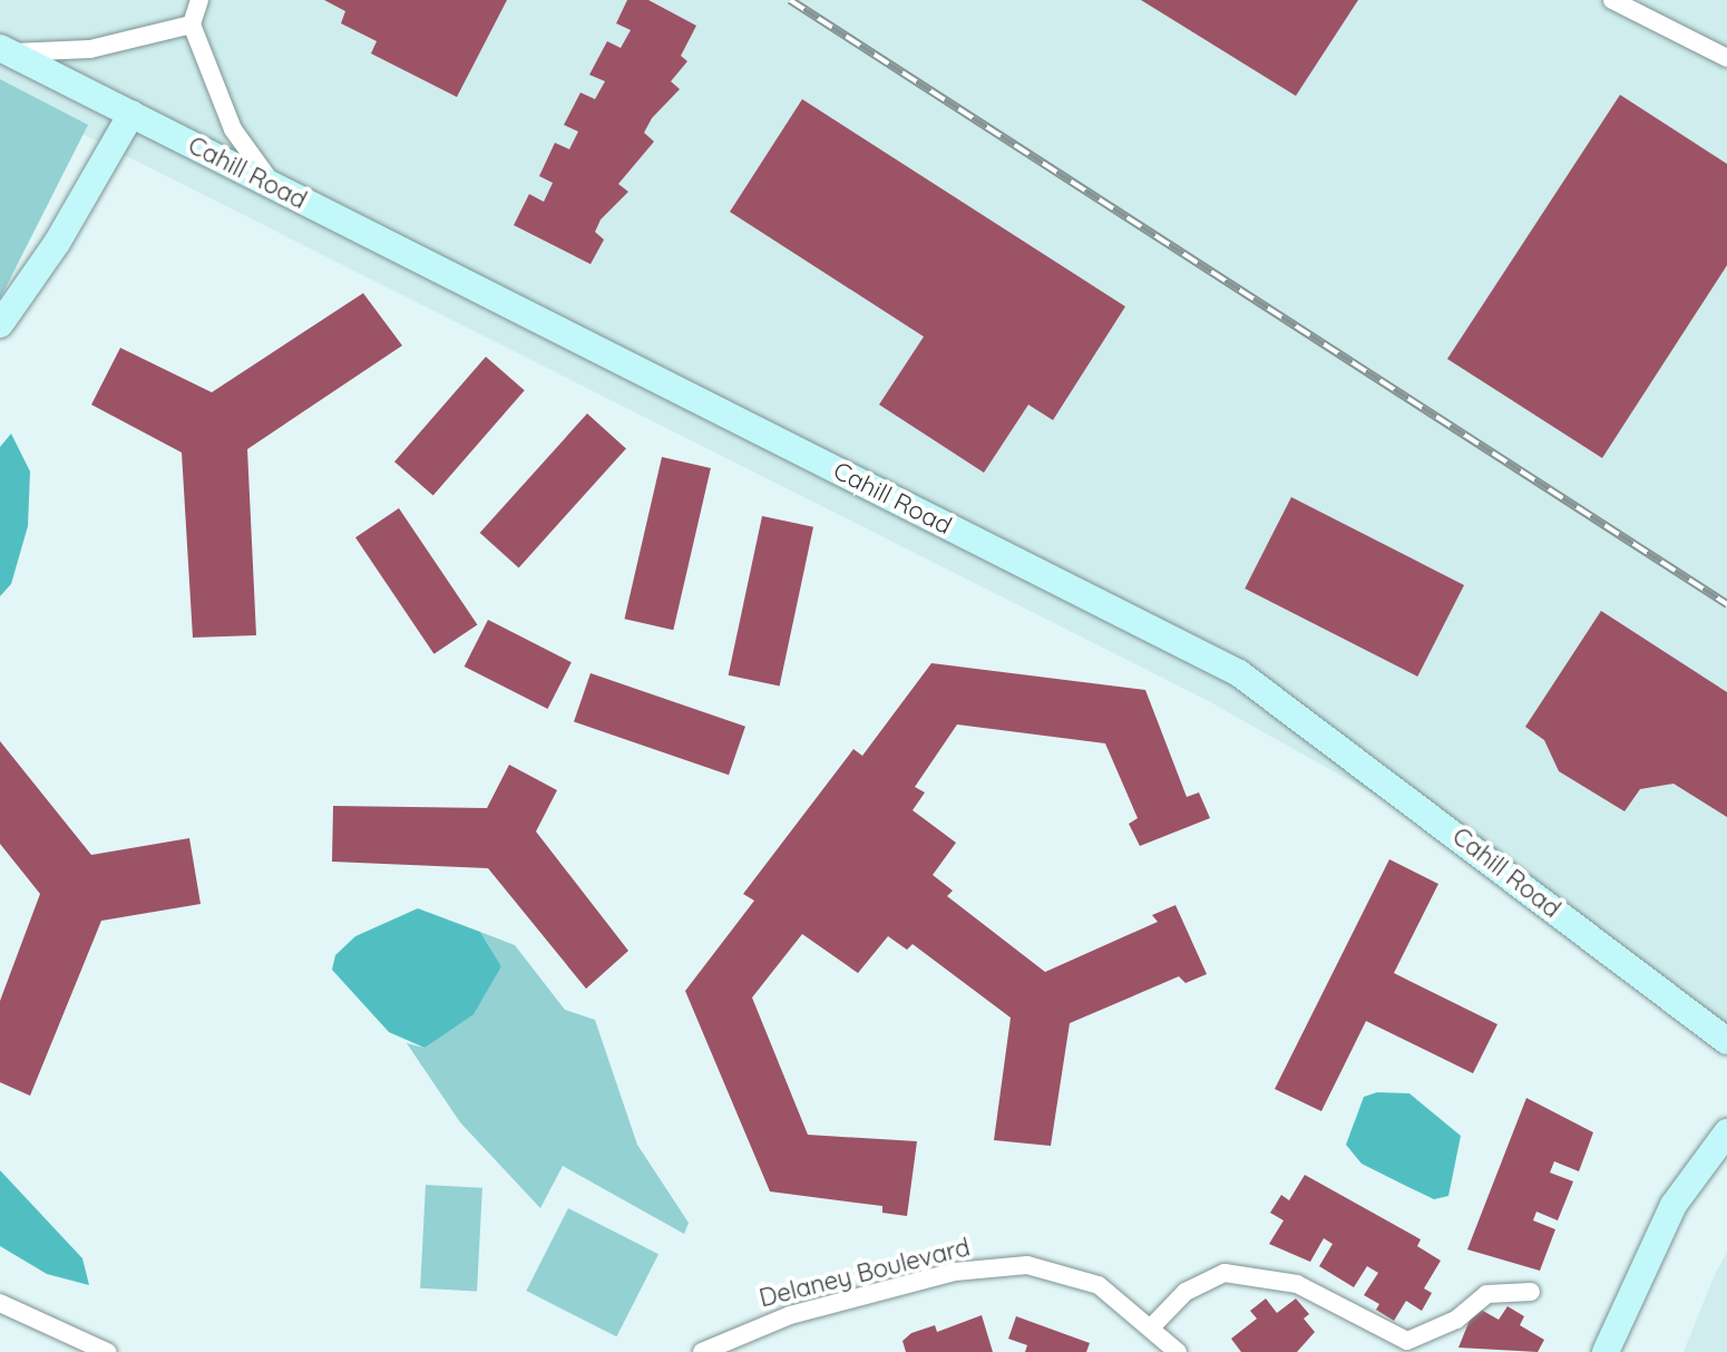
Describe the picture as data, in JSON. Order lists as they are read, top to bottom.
{
  "streets": {
    "street": ["Cahill Road", "Delaney Boulevard"]
  }
}
